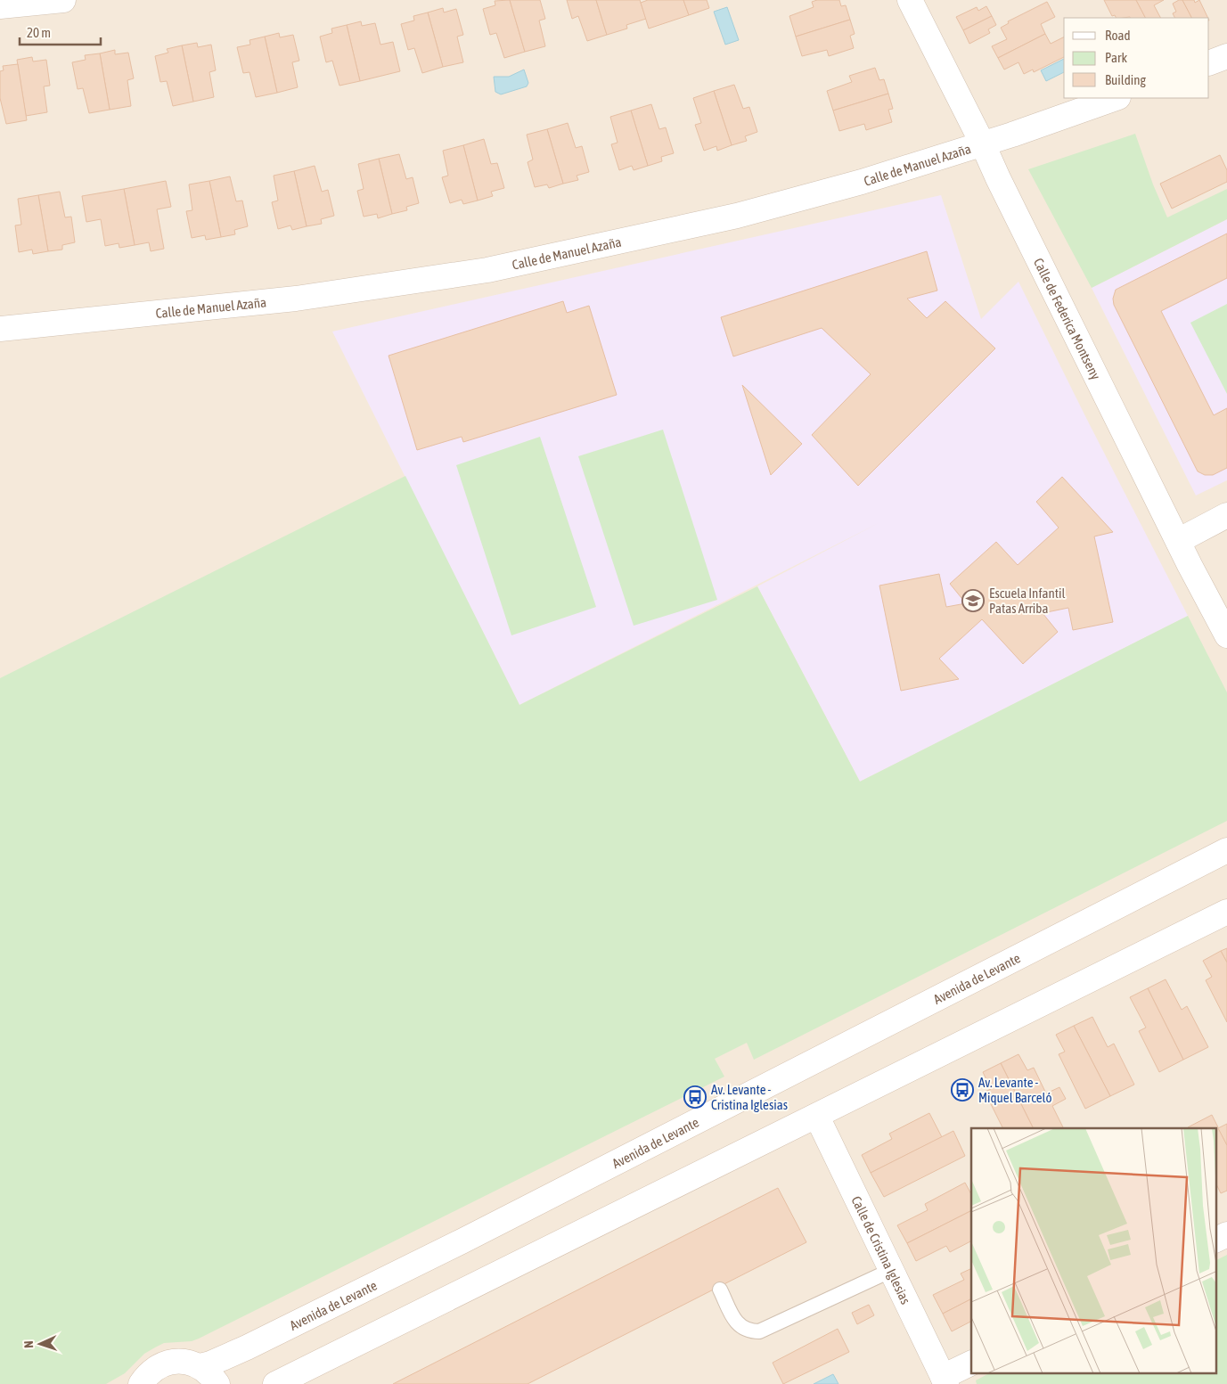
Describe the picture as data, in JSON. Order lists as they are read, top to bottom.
{
  "streets": {
    "street": [
      "Calle de Manuel Azaña",
      "Calle de Federica Montseny",
      "Avenida de Levante",
      "Calle de Cristina Iglesias"
    ]
  },
  "crossings": [
    ["Calle de Manuel Azaña", "Calle de Federica Montseny"]
  ],
  "places": {
    "school or university": ["Escuela Infantil Patas Arriba"],
    "bus stop": ["Av. Levante - Miquel Barceló", "Av. Levante - Cristina Iglesias"]
  },
  "legend": ["Road", "Park", "Building"],
  "scale_bar": "20 m",
  "north": "left"
}
